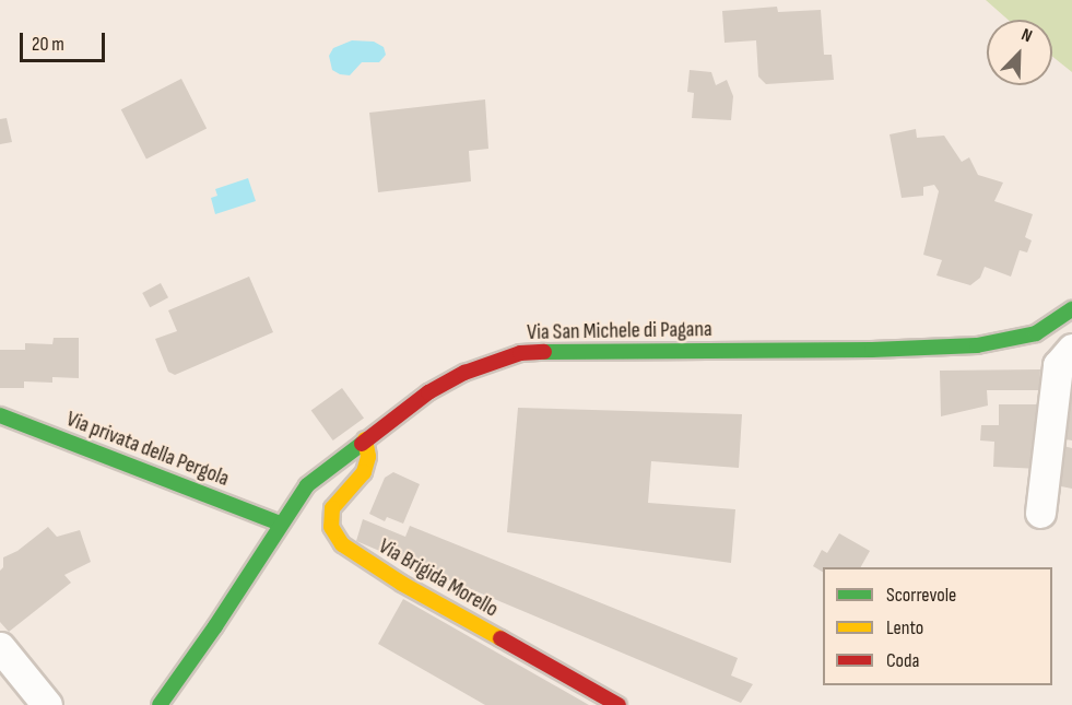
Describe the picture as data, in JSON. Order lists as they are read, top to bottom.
{
  "streets": {
    "main road": ["Via San Michele di Pagana", "Via privata della Pergola", "Via Brigida Morello"]
  },
  "crossings": [
    ["Via San Michele di Pagana", "Via privata della Pergola"],
    ["Via San Michele di Pagana", "Via Brigida Morello"]
  ],
  "legend": ["Scorrevole", "Lento", "Coda"],
  "scale_bar": "20 m",
  "north": "top right"
}
